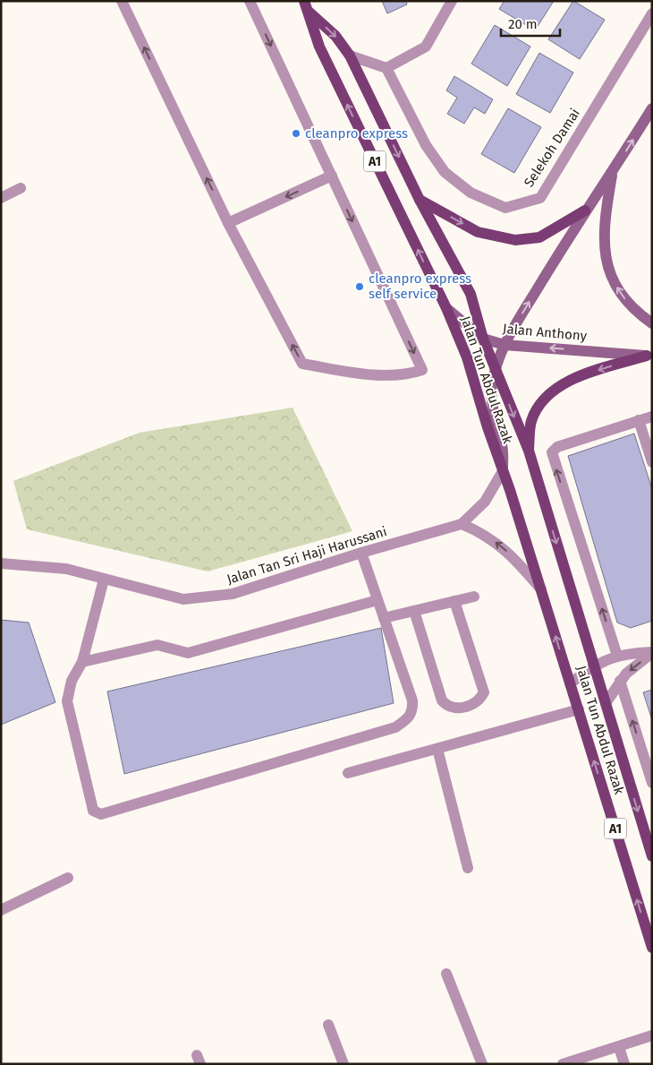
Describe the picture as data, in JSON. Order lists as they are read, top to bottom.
{
  "streets": {
    "main road": ["A1", "Jalan Anthony", "Jalan Tun Abdul Razak"],
    "street": ["Selekoh Damai", "Jalan Tan Sri Haji Harussani"]
  },
  "crossings": [
    ["Jalan Anthony", "Jalan Tun Abdul Razak"],
    ["Jalan Tun Abdul Razak", "Jalan Tan Sri Haji Harussani"]
  ],
  "one_way": ["Jalan Anthony"],
  "places": ["cleanpro express", "cleanpro express self service"],
  "scale_bar": "20 m"
}
